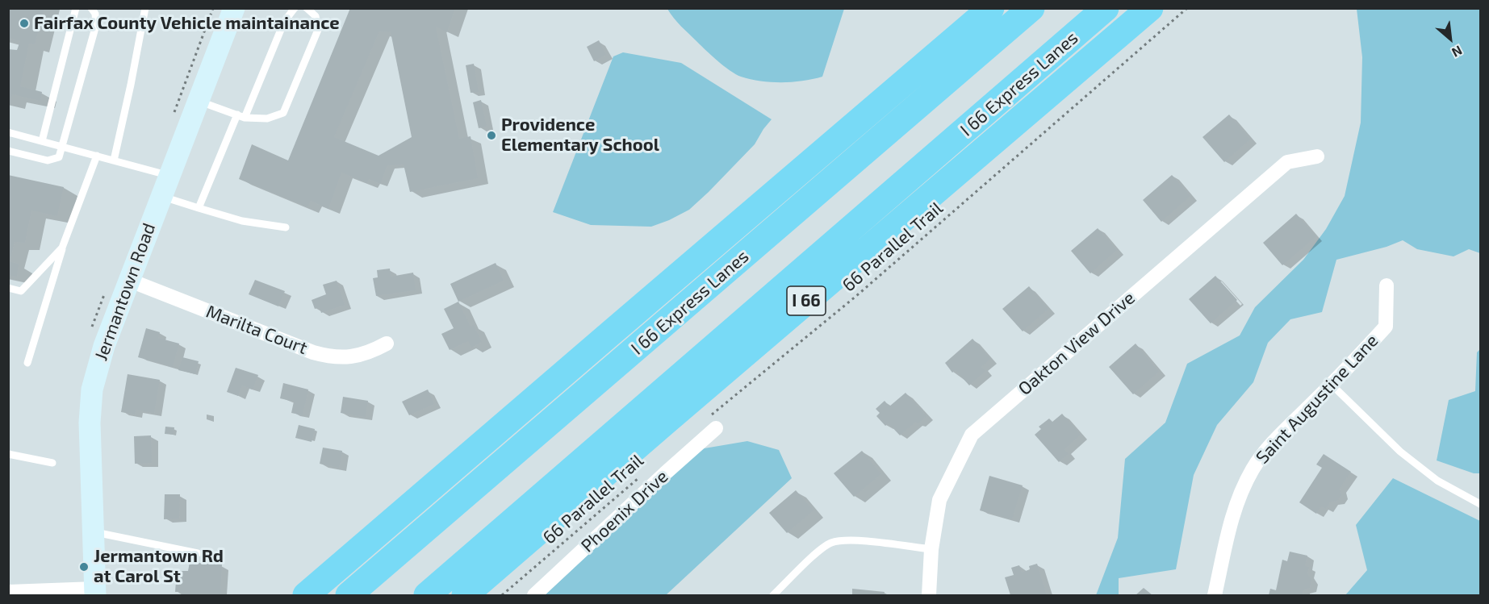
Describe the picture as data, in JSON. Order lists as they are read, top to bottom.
{
  "streets": {
    "highway": ["I 66 Express Lanes", "I 66"],
    "main road": ["Jermantown Road"],
    "street": [
      "Marilta Court",
      "Oakton View Drive",
      "Saint Augustine Lane",
      "Phoenix Drive"
    ],
    "path": ["66 Parallel Trail"]
  },
  "crossings": [
    ["66 Parallel Trail", "Phoenix Drive"],
    ["Jermantown Road", "Marilta Court"]
  ],
  "places": ["Fairfax County Vehicle maintainance", "Providence Elementary School", "Jermantown Rd at Carol St"],
  "north": "bottom right"
}
